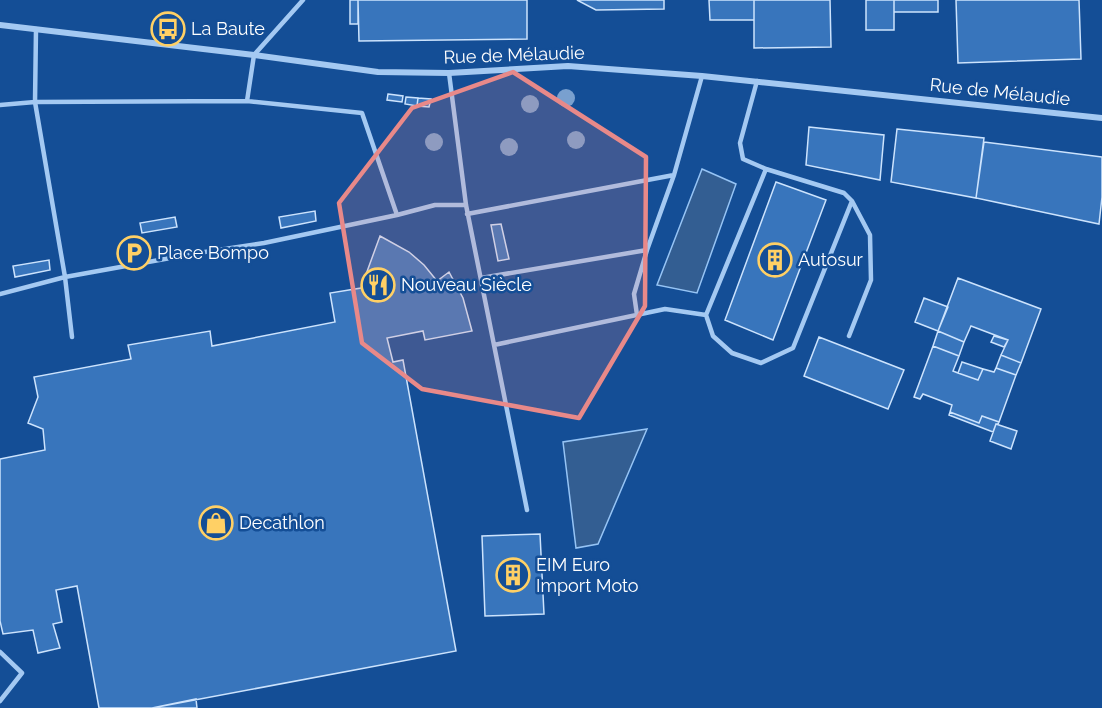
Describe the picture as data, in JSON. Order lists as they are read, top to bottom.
{
  "streets": {
    "street": ["Rue de Mélaudie"]
  },
  "places": {
    "bus stop": ["La Baute"],
    "parking": ["Place Bompo"],
    "building": ["Autosur", "EIM Euro Import Moto"],
    "restaurant": ["Nouveau Siècle"],
    "shop": ["Decathlon"]
  }
}
